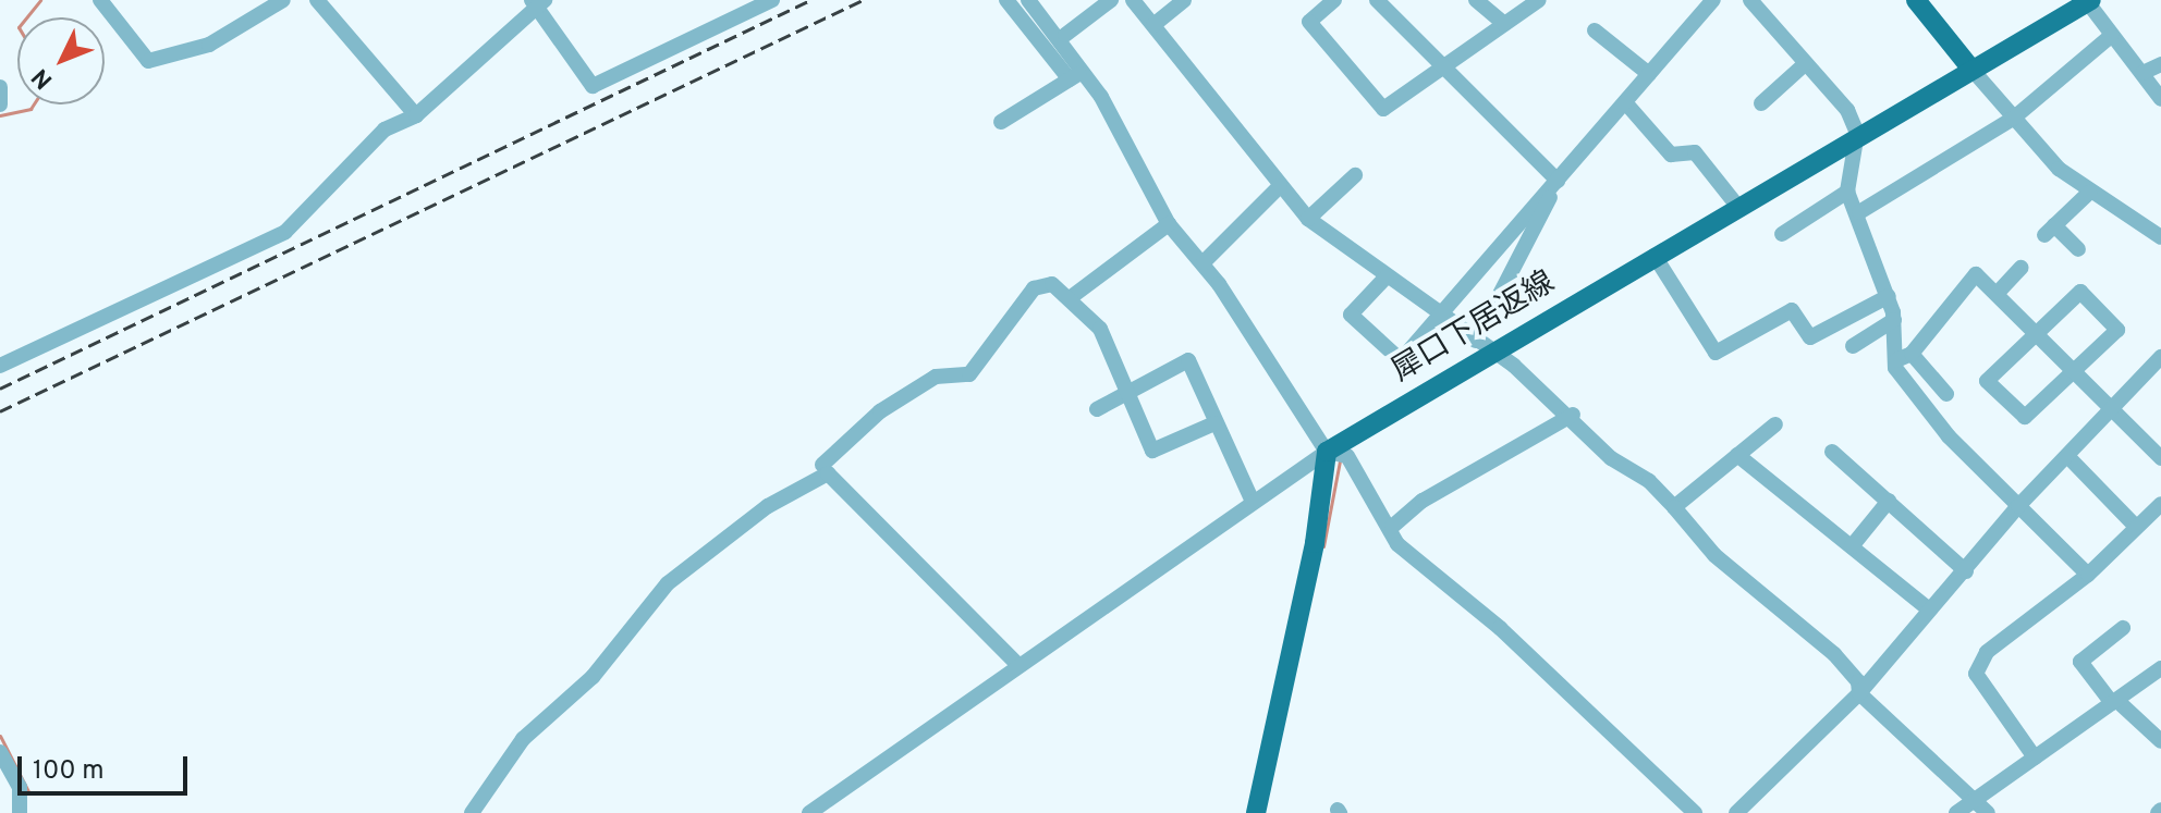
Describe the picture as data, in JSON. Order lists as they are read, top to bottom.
{
  "streets": {
    "main road": ["犀口下居返線"]
  },
  "scale_bar": "100 m",
  "north": "bottom left"
}
